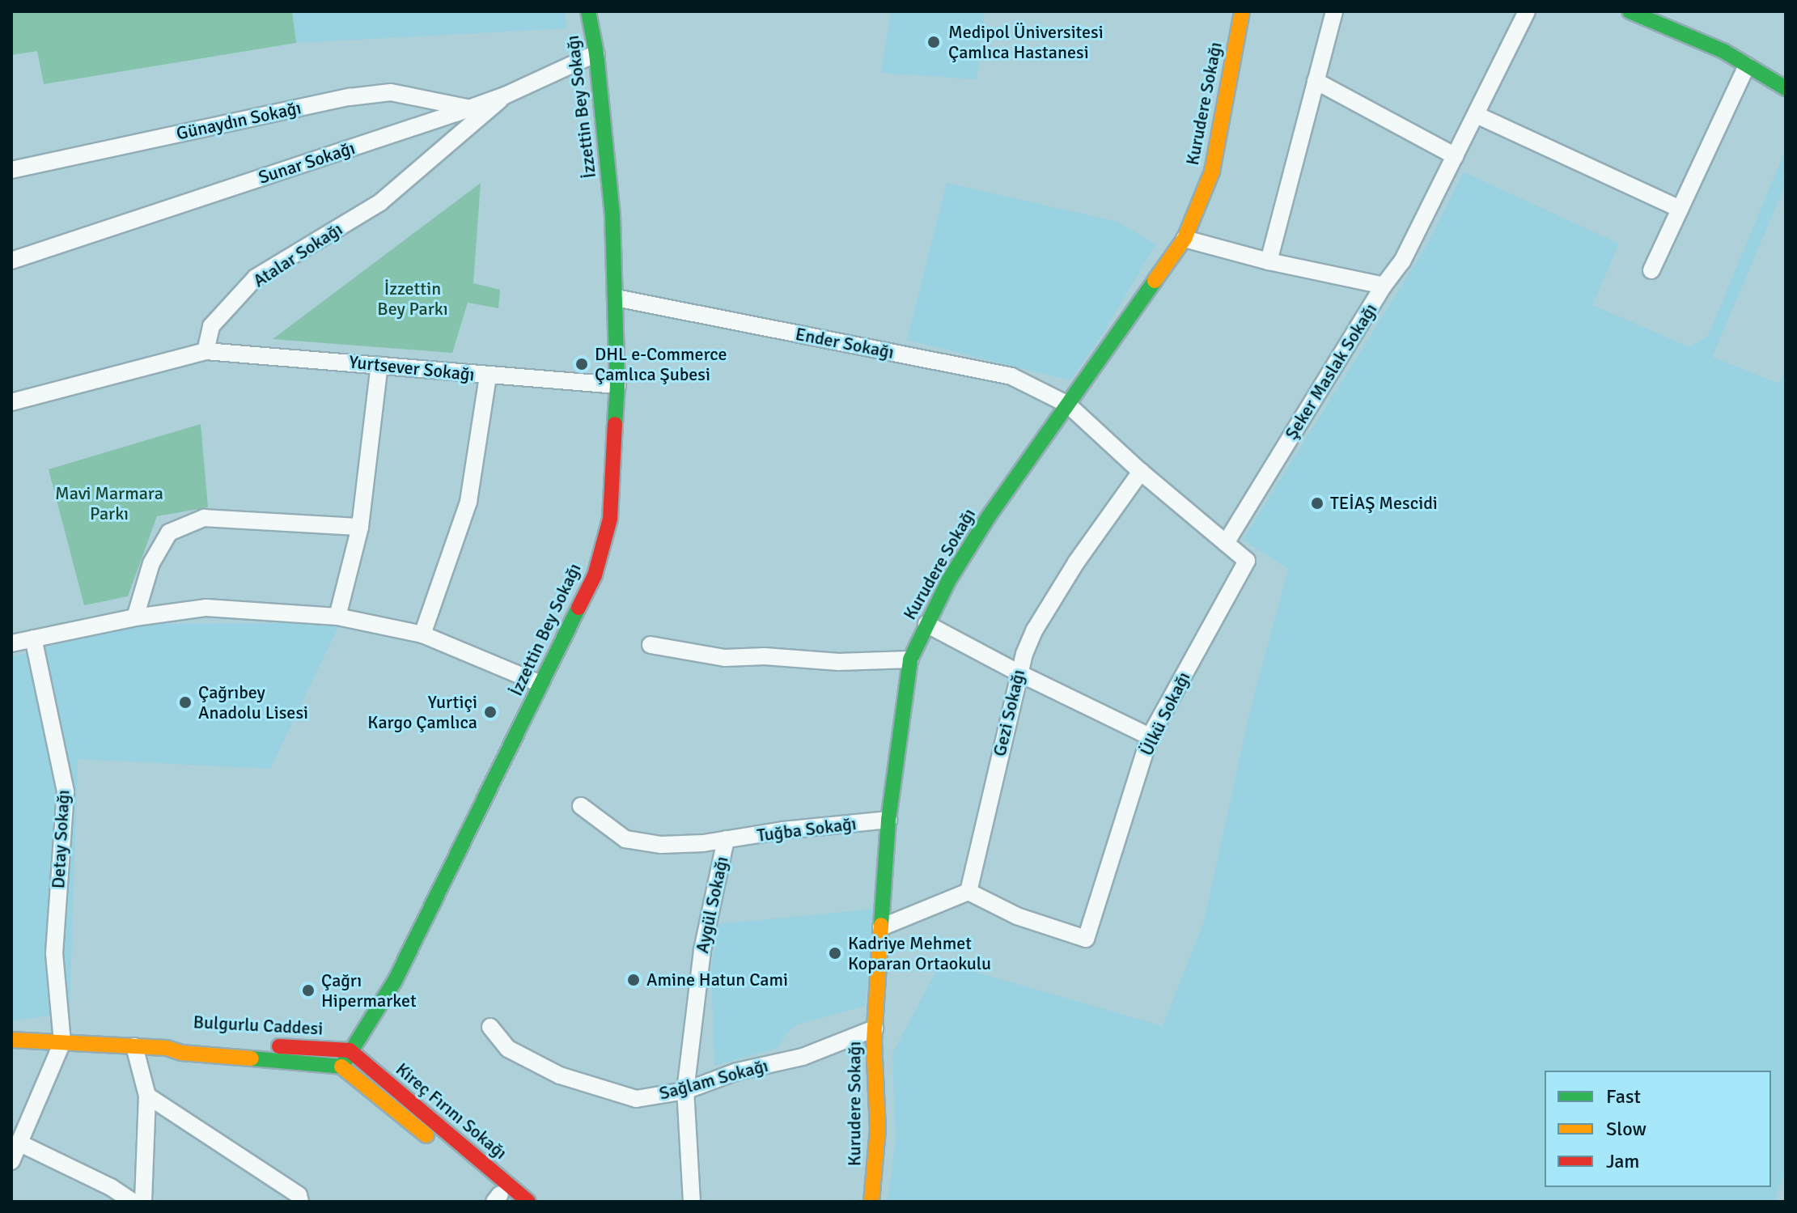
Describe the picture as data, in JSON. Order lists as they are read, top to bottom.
{
  "streets": {
    "street": [
      "Kurudere Sokağı",
      "İzzettin Bey Sokağı",
      "Günaydın Sokağı",
      "Sunar Sokağı",
      "Atalar Sokağı",
      "Ender Sokağı",
      "Yurtsever Sokağı",
      "Şeker Maslak Sokağı",
      "Gezi Sokağı",
      "Ülkü Sokağı",
      "Tuğba Sokağı",
      "Detay Sokağı",
      "Aygül Sokağı",
      "Bulgurlu Caddesi",
      "Sağlam Sokağı",
      "Kireç Fırını Sokağı"
    ]
  },
  "crossings": [
    ["Kurudere Sokağı", "Ender Sokağı"],
    ["Kurudere Sokağı", "Tuğba Sokağı"],
    ["Kurudere Sokağı", "Sağlam Sokağı"],
    ["İzzettin Bey Sokağı", "Sunar Sokağı"],
    ["İzzettin Bey Sokağı", "Ender Sokağı"],
    ["İzzettin Bey Sokağı", "Yurtsever Sokağı"],
    ["İzzettin Bey Sokağı", "Bulgurlu Caddesi"],
    ["İzzettin Bey Sokağı", "Kireç Fırını Sokağı"],
    ["Günaydın Sokağı", "Sunar Sokağı"],
    ["Sunar Sokağı", "Atalar Sokağı"],
    ["Atalar Sokağı", "Yurtsever Sokağı"],
    ["Şeker Maslak Sokağı", "Ülkü Sokağı"],
    ["Gezi Sokağı", "Ülkü Sokağı"],
    ["Tuğba Sokağı", "Aygül Sokağı"],
    ["Detay Sokağı", "Bulgurlu Caddesi"],
    ["Aygül Sokağı", "Sağlam Sokağı"],
    ["Bulgurlu Caddesi", "Kireç Fırını Sokağı"]
  ],
  "parks": ["İzzettin Bey Parkı", "Mavi Marmara Parkı"],
  "places": [
    "Medipol Üniversitesi Çamlıca Hastanesi",
    "DHL e-Commerce Çamlıca Şubesi",
    "TEİAŞ Mescidi",
    "Çağrıbey Anadolu Lisesi",
    "Yurtiçi Kargo Çamlıca",
    "Kadriye Mehmet Koparan Ortaokulu",
    "Amine Hatun Cami",
    "Çağrı Hipermarket"
  ],
  "legend": ["Fast", "Slow", "Jam"]
}
